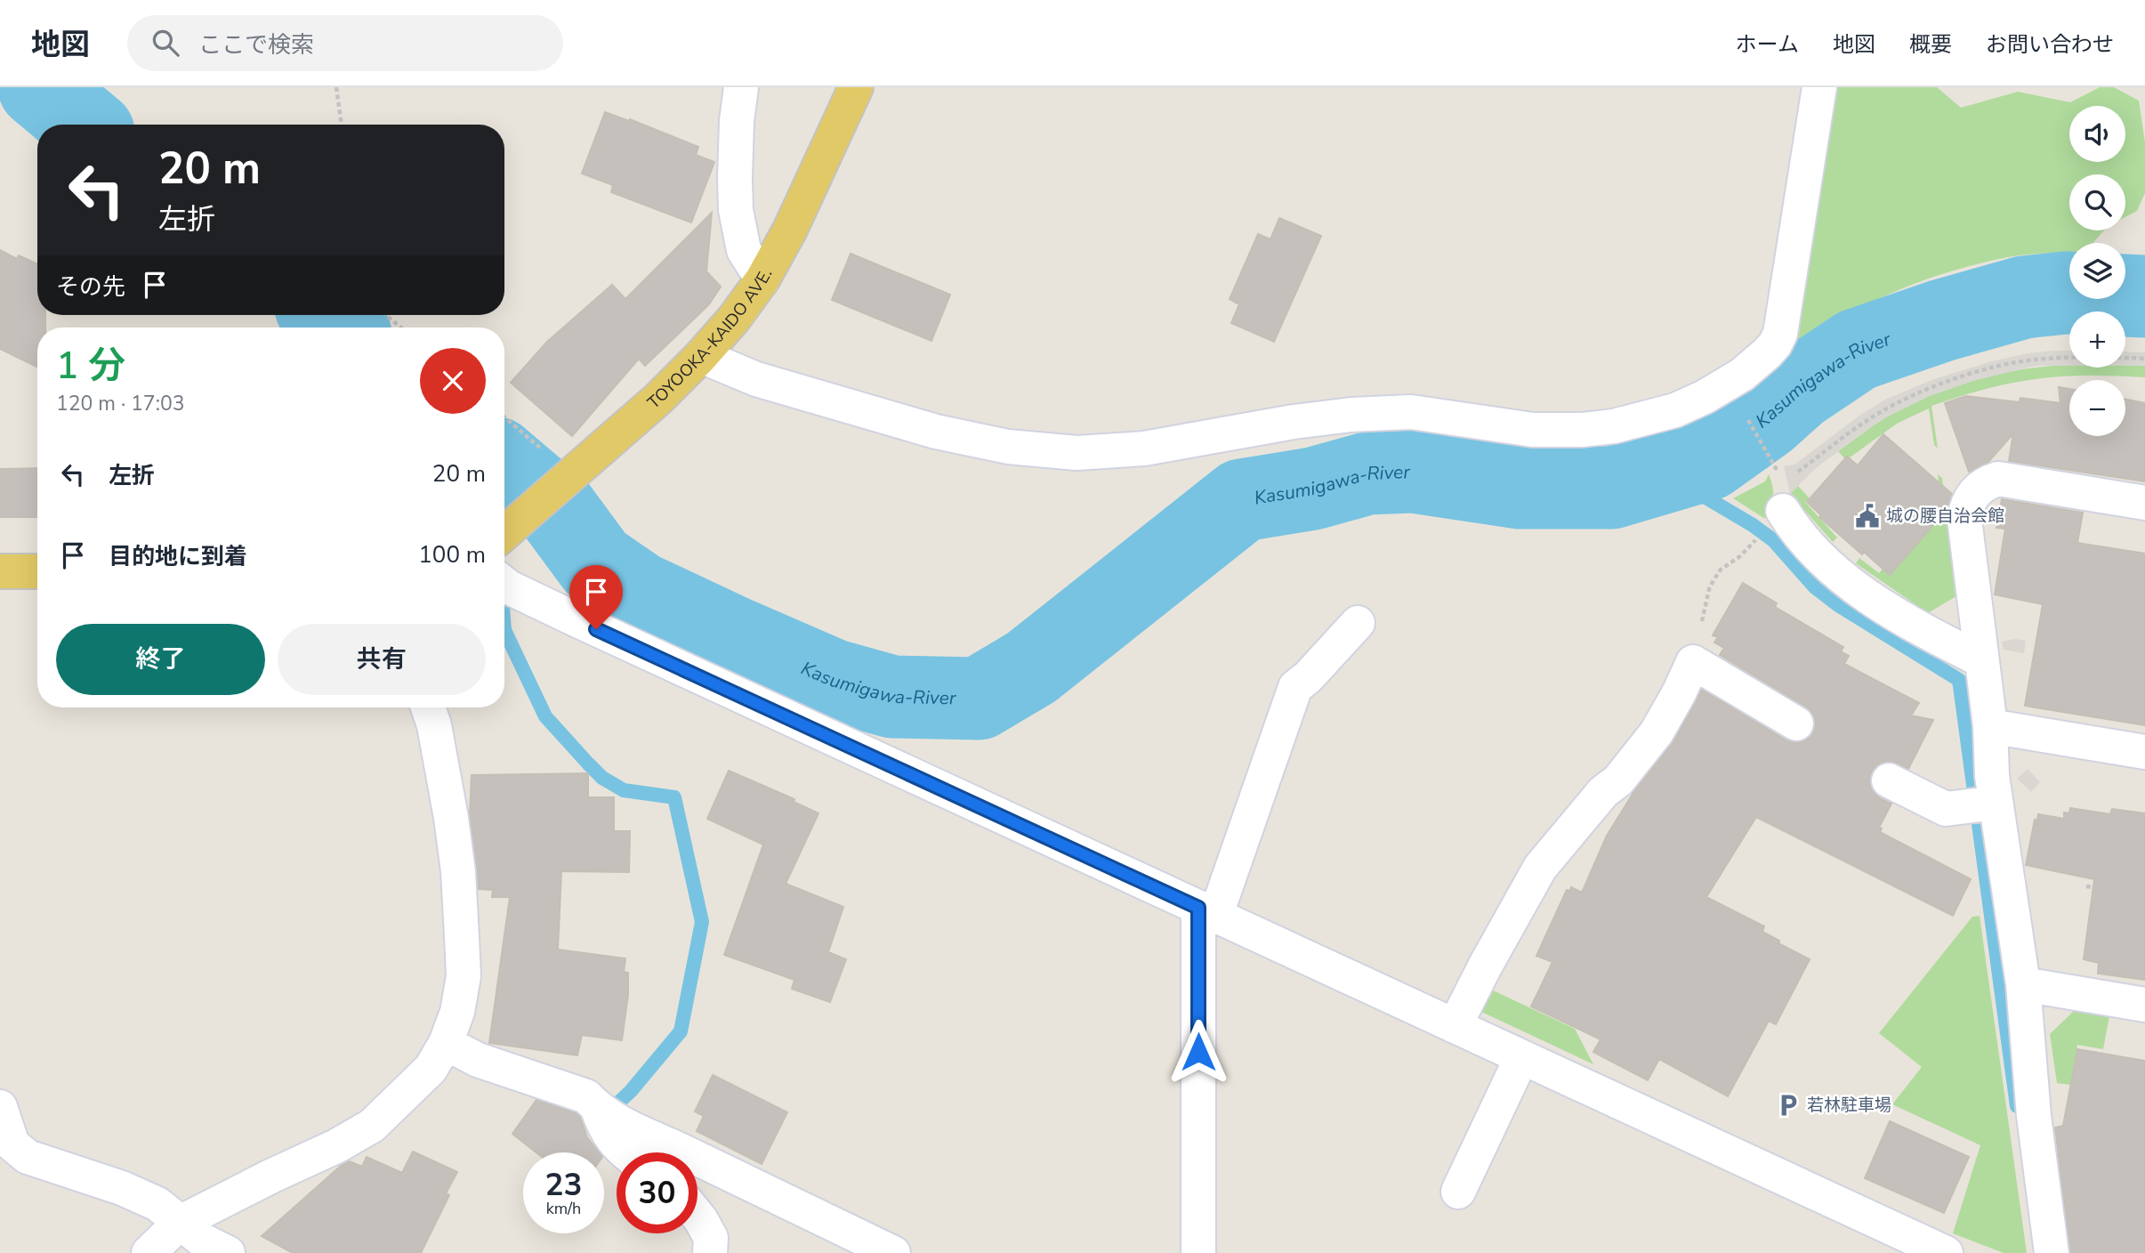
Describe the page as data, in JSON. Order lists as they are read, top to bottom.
{
  "streets": {
    "main road": ["TOYOOKA-KAIDO AVE."]
  },
  "water": ["Kasumigawa-River"],
  "places": {
    "public building": ["城の腰自治会館"],
    "parking": ["若林駐車場"]
  },
  "page": {
    "header": "地図",
    "search": "ここで検索",
    "nav": [
      "ホーム",
      "地図",
      "概要",
      "お問い合わせ"
    ],
    "map_buttons": ["+", "−"],
    "turn": ["20 m", "左折"],
    "then": "その先",
    "heading": ["1 分", "120 m · 17:03"],
    "list": [
      {
        "name": "左折",
        "value": "20 m"
      },
      {
        "name": "目的地に到着",
        "value": "100 m"
      }
    ],
    "buttons": ["終了", "共有"],
    "speed": "23 km/h",
    "limit": "30"
  }
}
